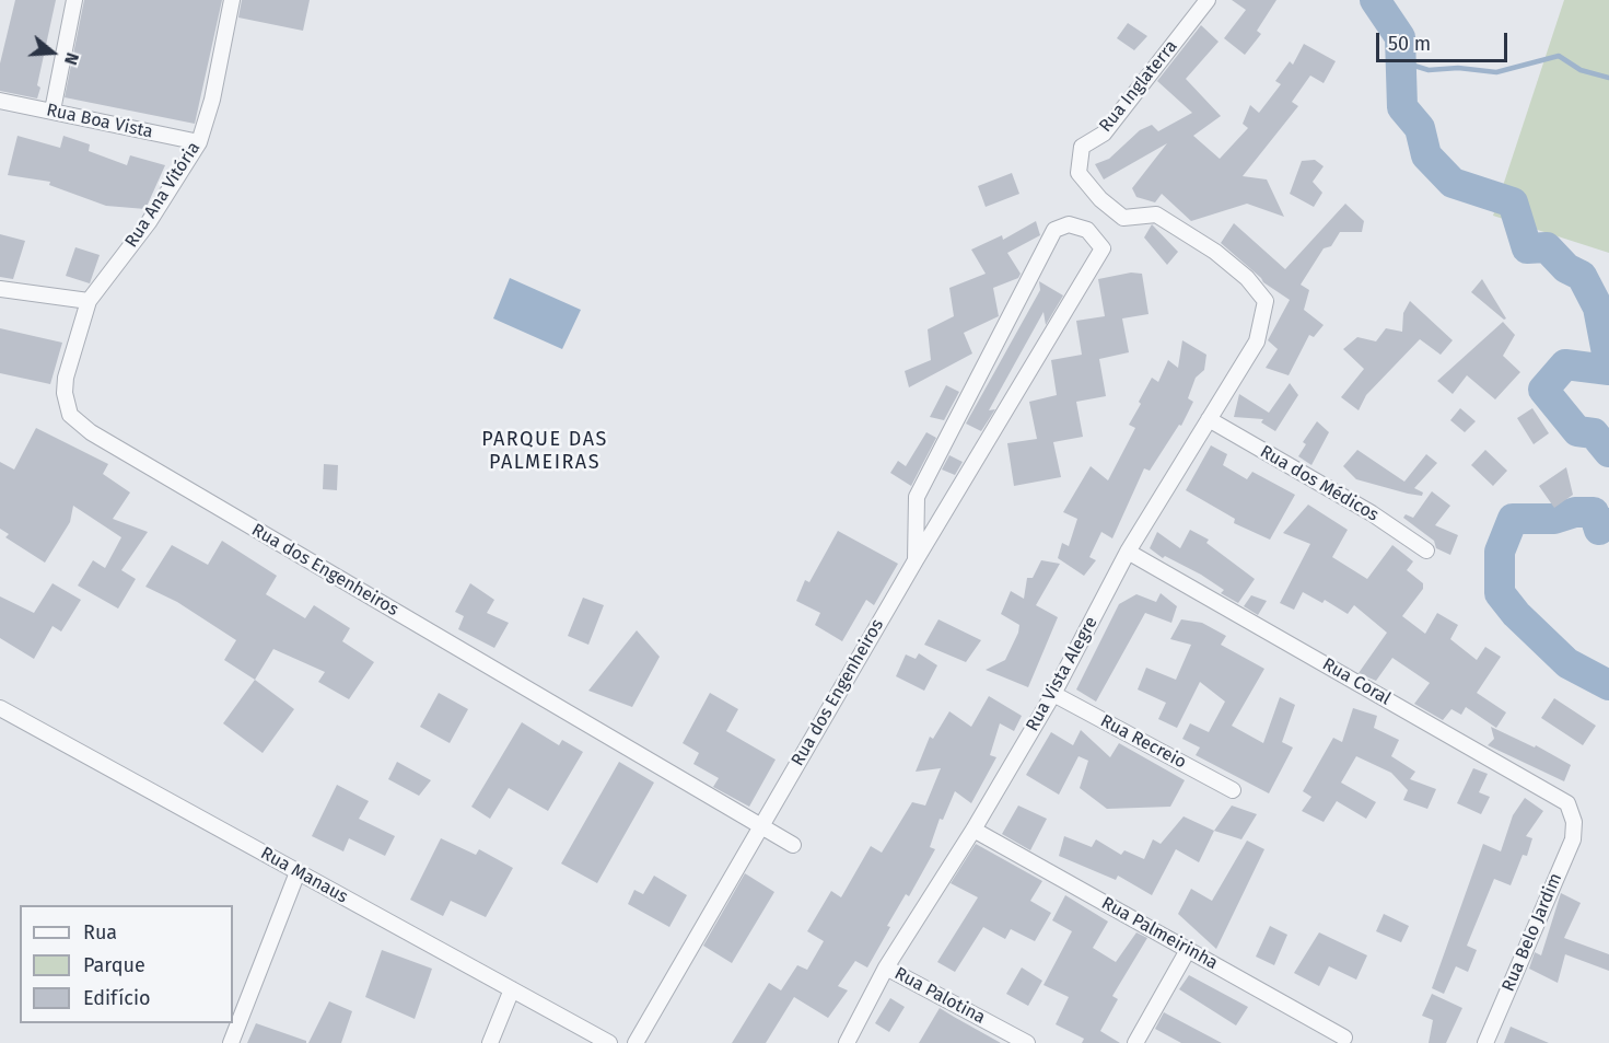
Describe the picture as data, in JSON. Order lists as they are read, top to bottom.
{
  "streets": {
    "street": [
      "Rua Inglaterra",
      "Rua Boa Vista",
      "Rua Ana Vitória",
      "Rua dos Médicos",
      "Rua dos Engenheiros",
      "Rua Vista Alegre",
      "Rua Coral",
      "Rua Recreio",
      "Rua Manaus",
      "Rua Belo Jardim",
      "Rua Palmeirinha",
      "Rua Palotina"
    ]
  },
  "crossings": [
    ["Rua Inglaterra", "Rua Vista Alegre"],
    ["Rua Boa Vista", "Rua Ana Vitória"],
    ["Rua Ana Vitória", "Rua dos Engenheiros"],
    ["Rua dos Médicos", "Rua Vista Alegre"],
    ["Rua Vista Alegre", "Rua Coral"],
    ["Rua Vista Alegre", "Rua Recreio"],
    ["Rua Vista Alegre", "Rua Palmeirinha"],
    ["Rua Vista Alegre", "Rua Palotina"],
    ["Rua Coral", "Rua Belo Jardim"]
  ],
  "districts": ["PARQUE DAS PALMEIRAS"],
  "legend": ["Rua", "Parque", "Edifício"],
  "scale_bar": "50 m",
  "north": "right"
}
